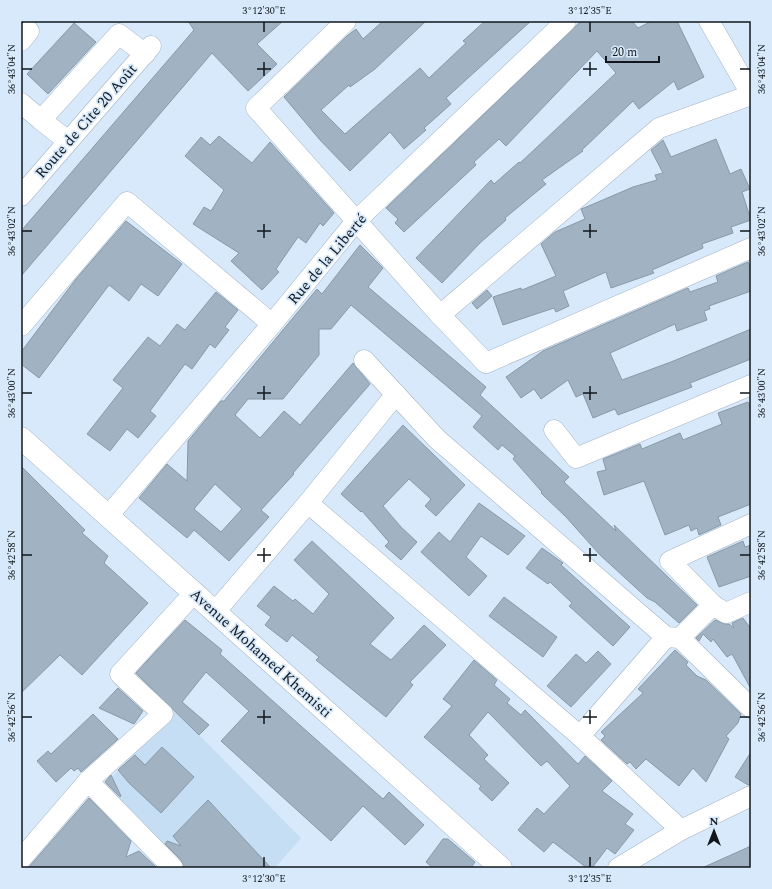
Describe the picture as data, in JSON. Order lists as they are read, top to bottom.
{
  "streets": {
    "main road": ["Avenue Mohamed Khemisti"],
    "street": ["Route de Cite 20 Août", "Rue de la Liberté"]
  },
  "crossings": [
    ["Rue de la Liberté", "Avenue Mohamed Khemisti"]
  ],
  "scale_bar": "20 m",
  "north": "top",
  "coordinates": [
    "3°12'30\"E",
    "3°12'35\"E",
    "36°43'04\"N",
    "36°43'02\"N",
    "36°43'00\"N",
    "36°42'58\"N",
    "36°42'56\"N"
  ]
}
